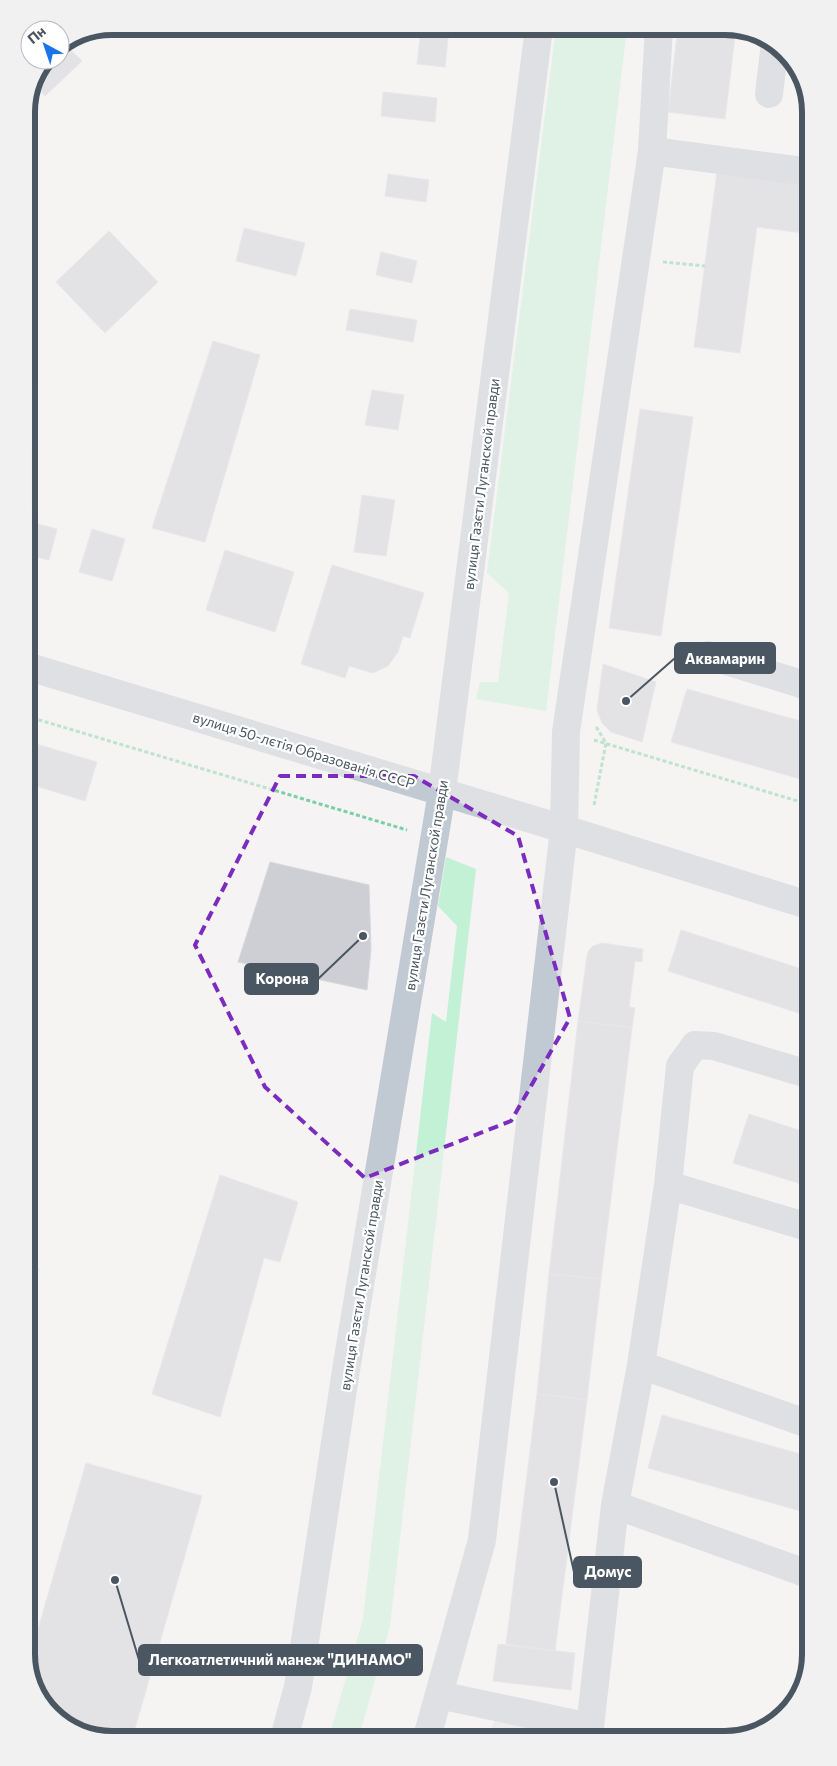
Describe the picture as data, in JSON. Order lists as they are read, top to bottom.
{
  "streets": {
    "street": ["вулиця Газєти Луганской правди", "вулиця 50-лєтія Образованія СССР"]
  },
  "crossings": [
    ["вулиця Газєти Луганской правди", "вулиця 50-лєтія Образованія СССР"]
  ],
  "places": [
    "Аквамарин",
    "Корона",
    "Домус",
    "Легкоатлетичний манеж \"ДИНАМО\""
  ],
  "north": "top left"
}
